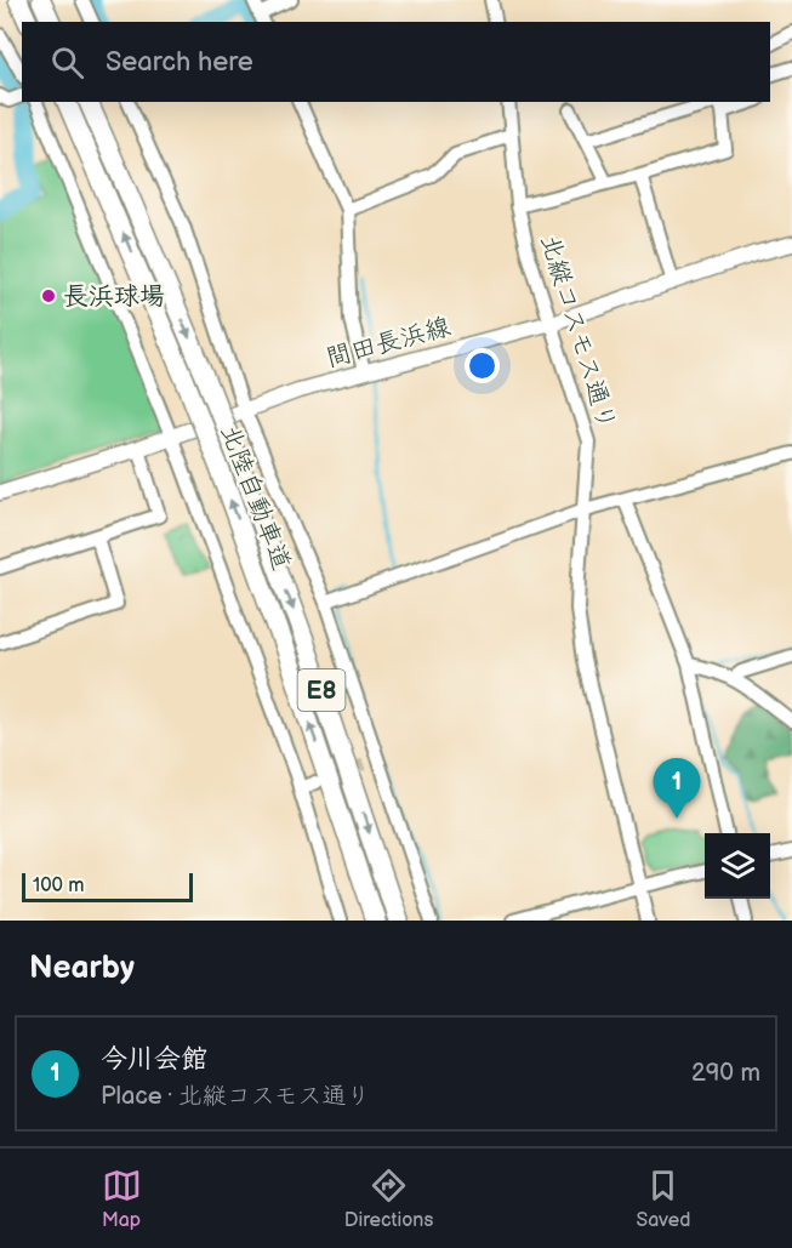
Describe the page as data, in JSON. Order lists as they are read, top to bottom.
{
  "streets": {
    "highway": ["北陸自動車道", "E8"],
    "main road": ["間田長浜線"],
    "street": ["北縦コスモス通り"]
  },
  "crossings": [
    ["北縦コスモス通り", "間田長浜線"]
  ],
  "places": ["長浜球場"],
  "scale_bar": "100 m",
  "page": {
    "search": "Search here",
    "pins": "1",
    "scale": "100 m",
    "heading": "Nearby",
    "list": [
      {
        "mark": "1",
        "name": "今川会館",
        "note": "Place · 北縦コスモス通り",
        "value": "290 m"
      }
    ],
    "nav": ["Map", "Directions", "Saved"]
  }
}
